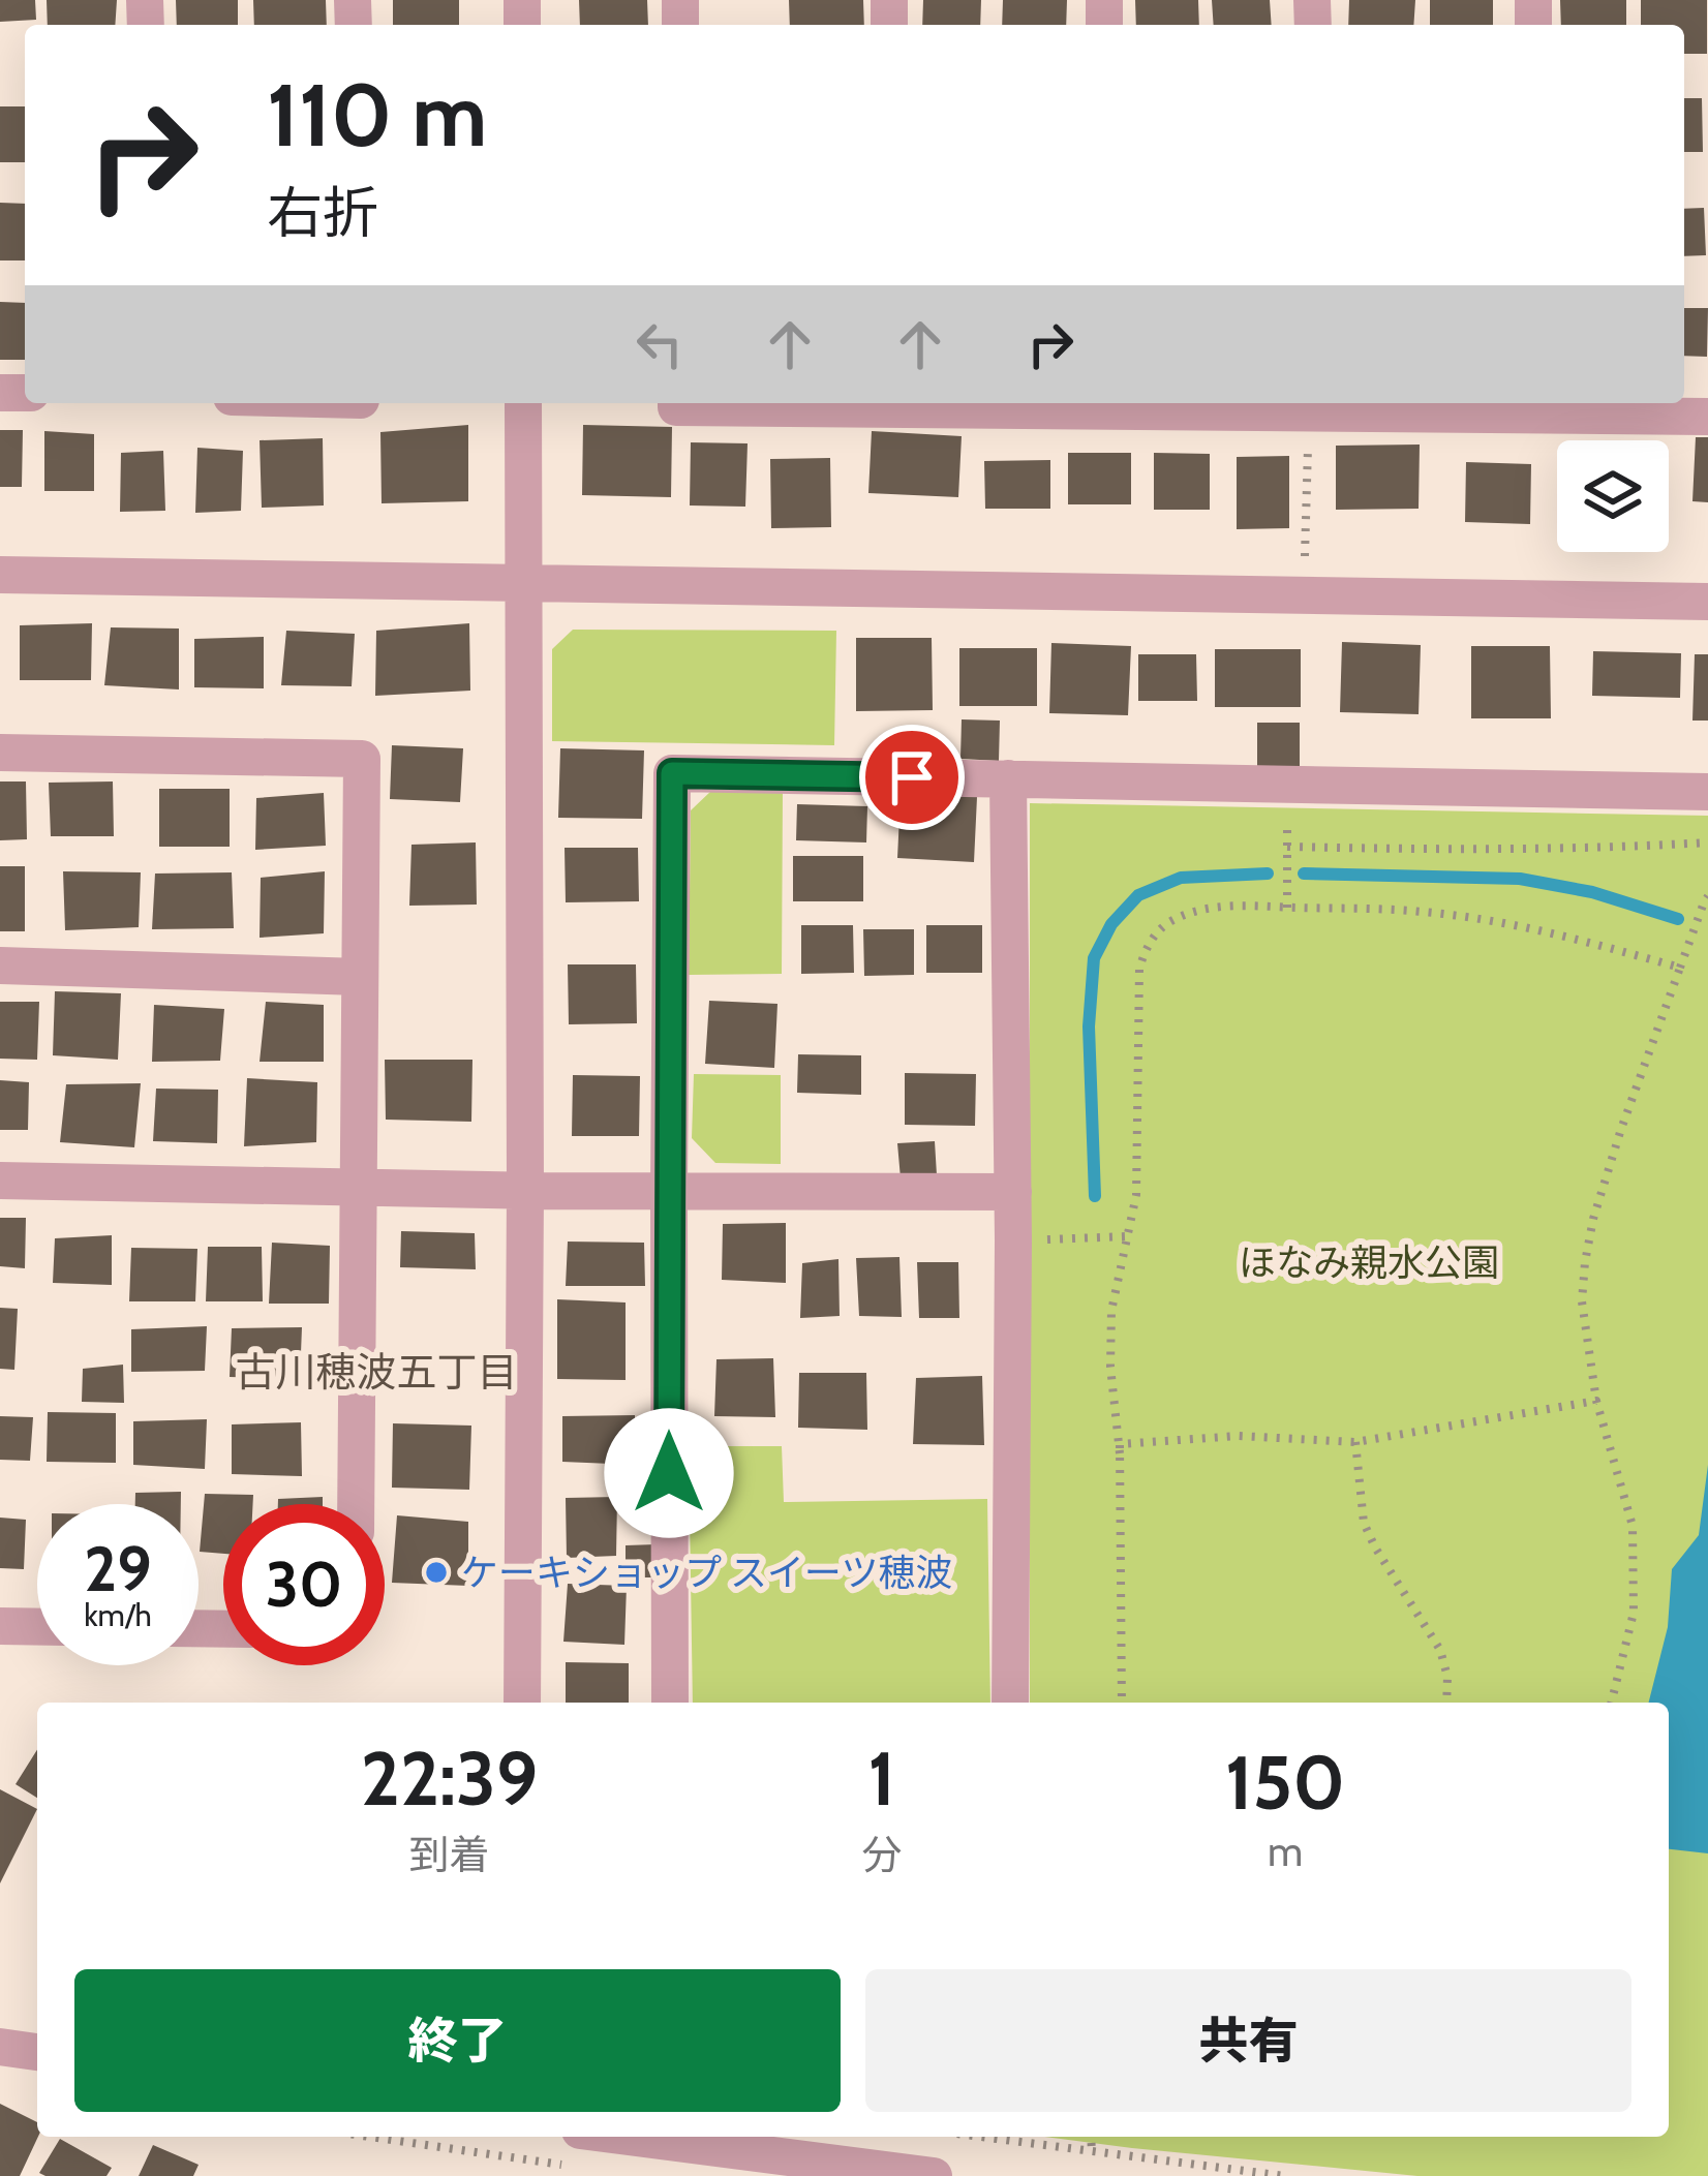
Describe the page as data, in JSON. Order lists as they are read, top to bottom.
{
  "districts": ["古川穂波五丁目"],
  "parks": ["ほなみ親水公園"],
  "places": ["ケーキショップ スイーツ穂波"],
  "page": {
    "turn": ["110 m", "右折"],
    "speed": "29 km/h",
    "limit": "30",
    "eta": [
      "22:39",
      "到着",
      "1",
      "分",
      "150",
      "m"
    ],
    "buttons": ["終了", "共有"]
  }
}
